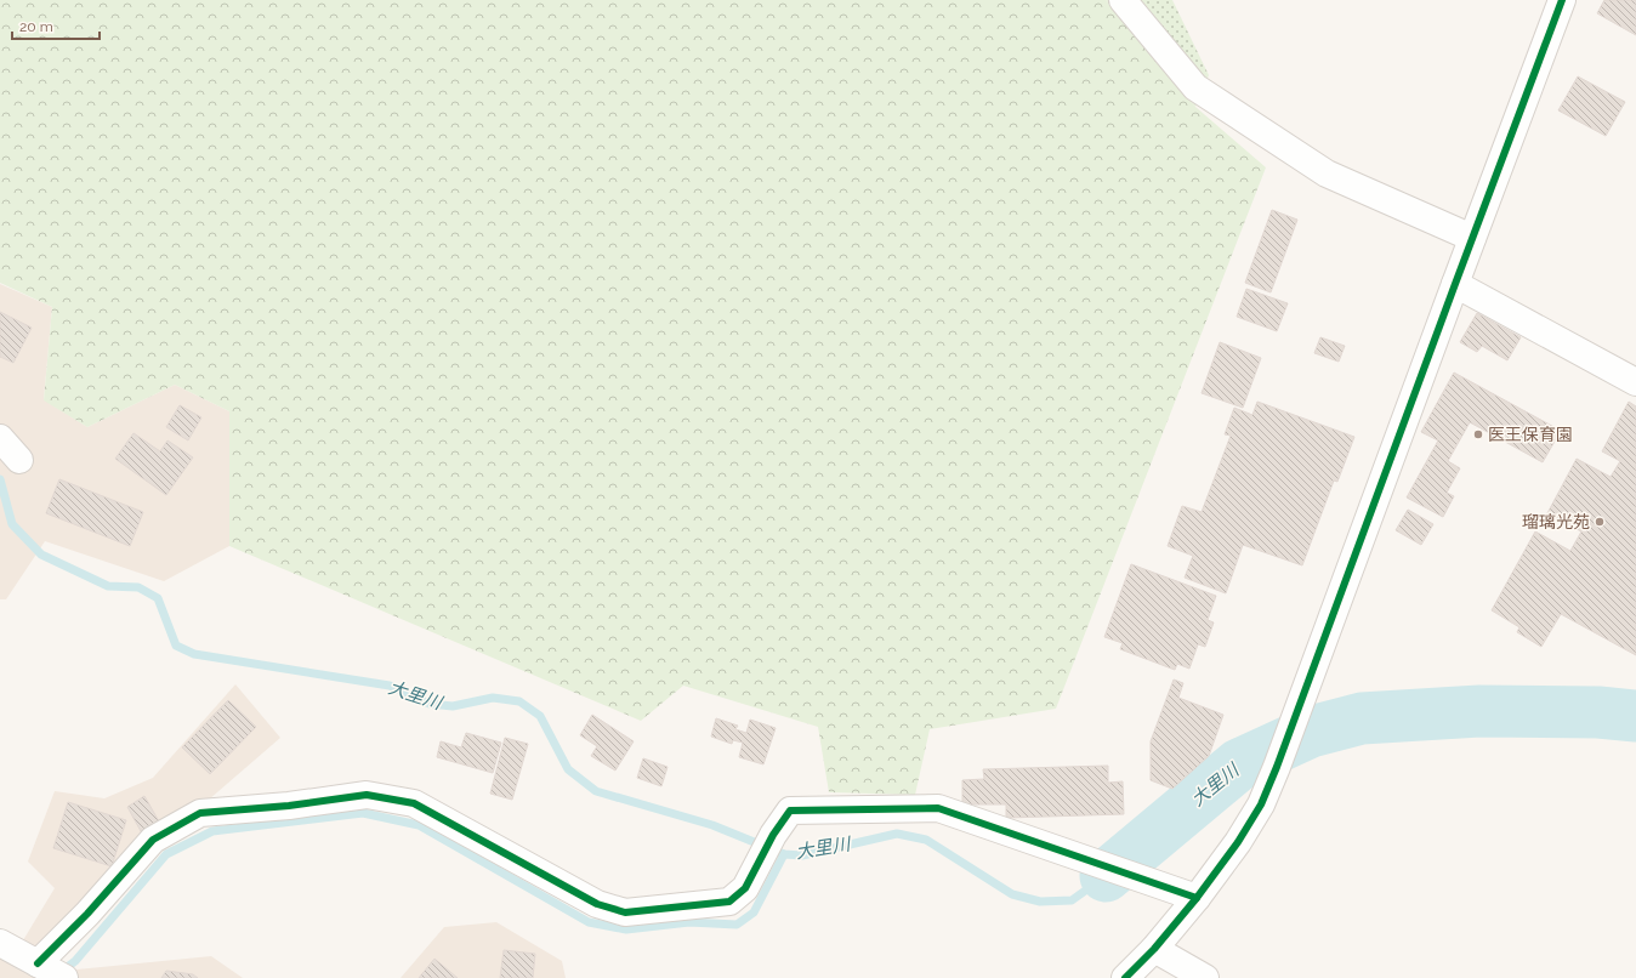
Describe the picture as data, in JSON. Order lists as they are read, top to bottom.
{
  "water": ["大里川"],
  "places": ["医王保育園", "瑠璃光苑"],
  "scale_bar": "20 m"
}
